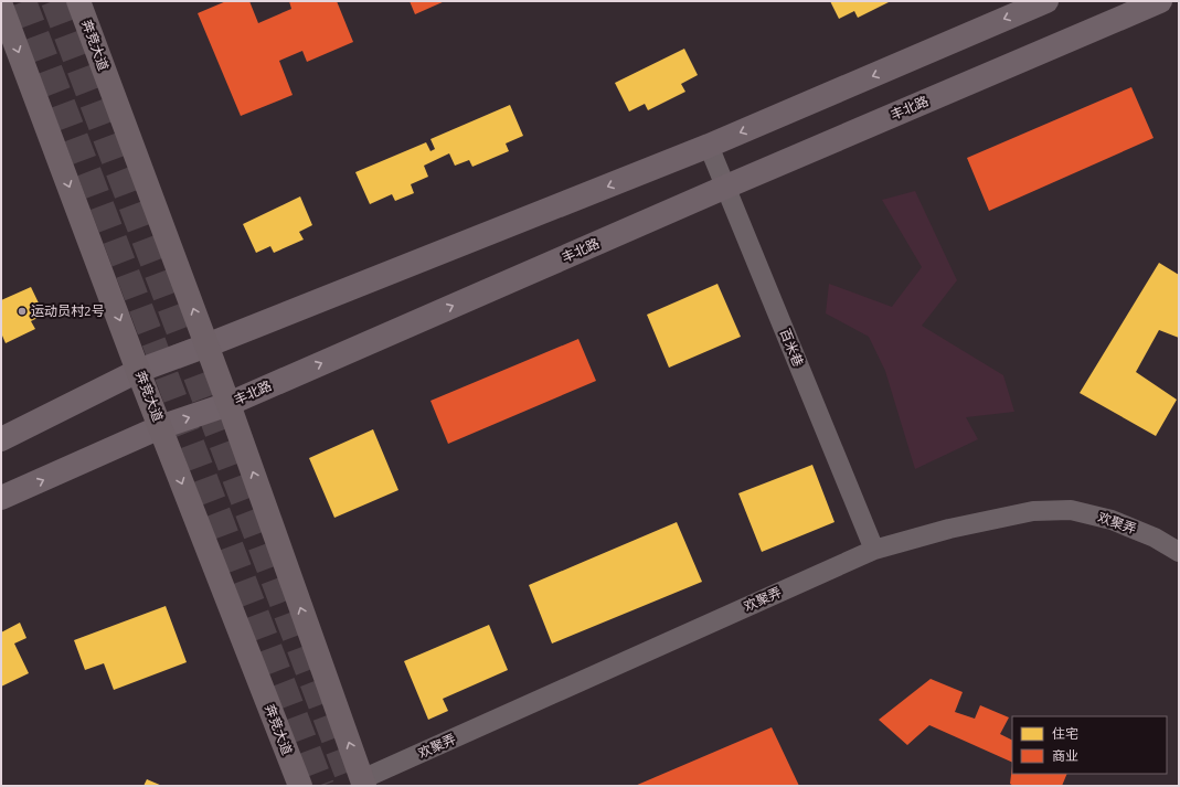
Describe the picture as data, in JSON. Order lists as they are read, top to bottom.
{
  "streets": {
    "main road": ["奔竞大道", "丰北路"],
    "street": ["百米巷", "欢聚弄"]
  },
  "crossings": [
    ["奔竞大道", "丰北路"],
    ["奔竞大道", "欢聚弄"],
    ["丰北路", "百米巷"],
    ["百米巷", "欢聚弄"]
  ],
  "places": ["运动员村2号"],
  "legend": ["住宅", "商业"]
}
